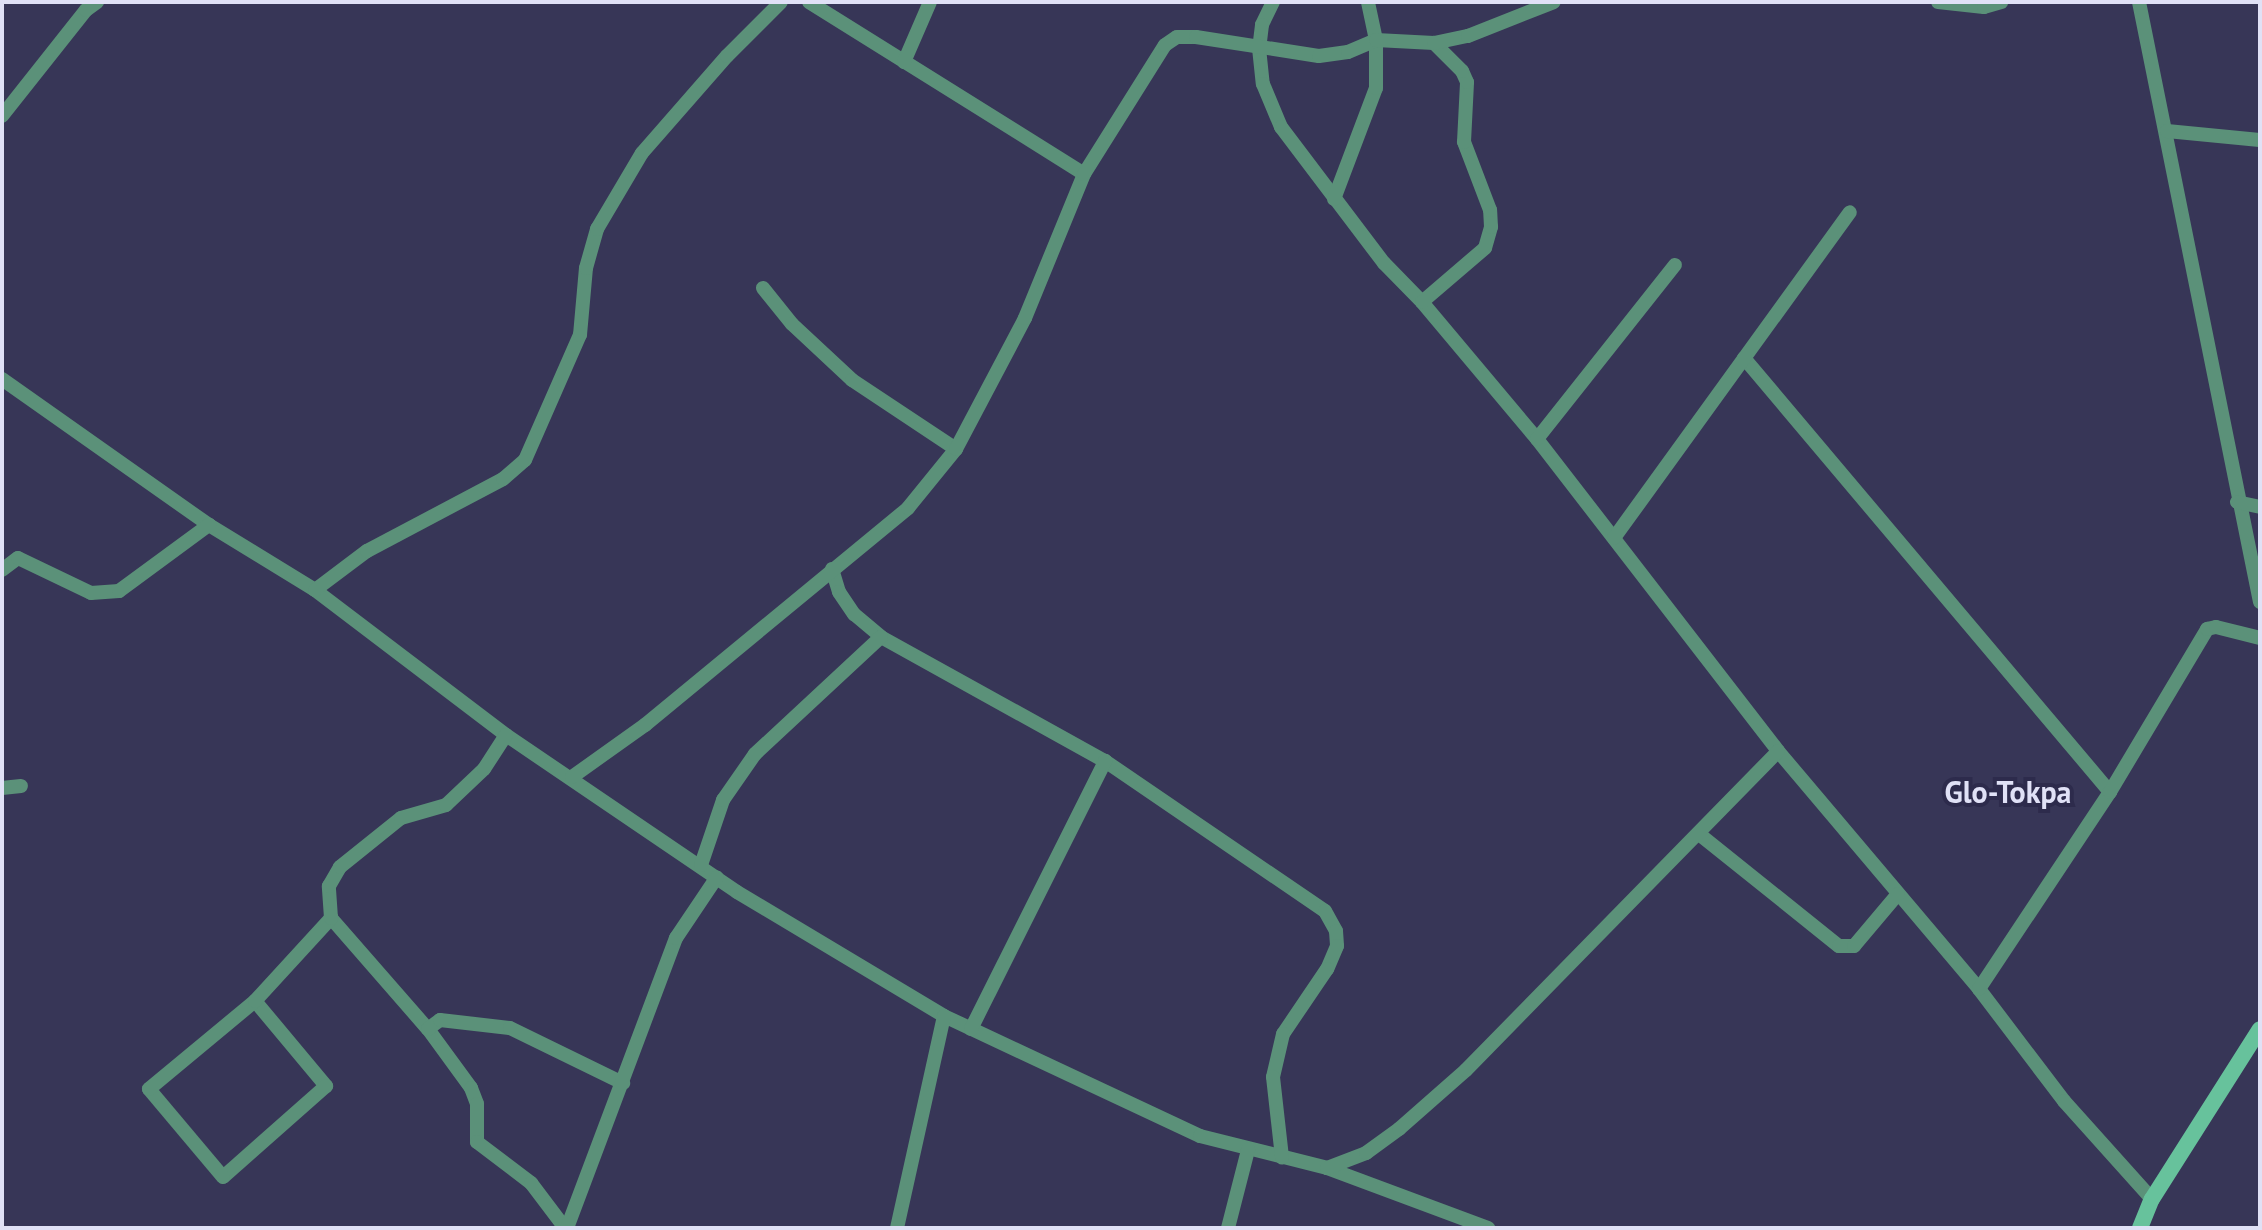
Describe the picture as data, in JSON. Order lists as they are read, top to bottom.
{
  "districts": ["Glo-Tokpa"]
}
